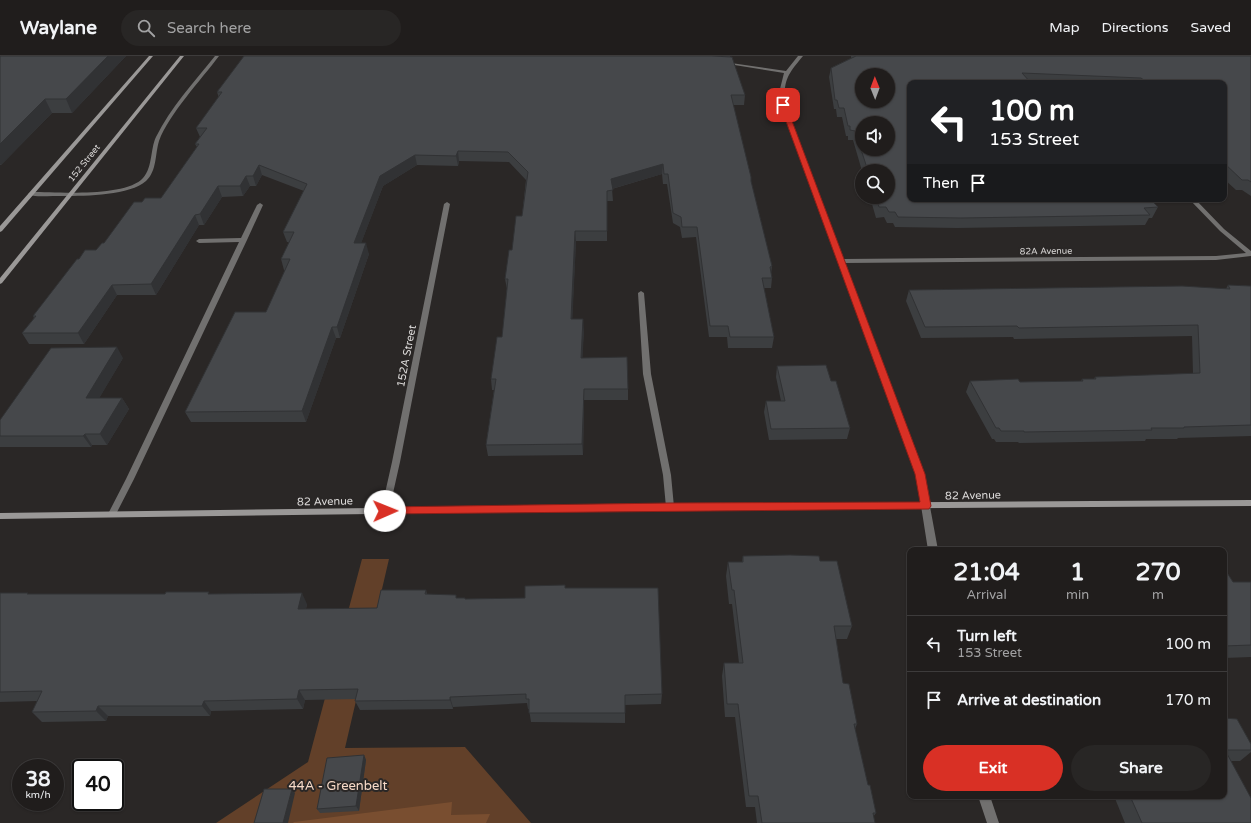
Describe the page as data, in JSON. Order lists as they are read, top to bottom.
{
  "streets": {
    "main road": ["152 Street", "82 Avenue"],
    "street": ["82A Avenue", "152A Street"]
  },
  "crossings": [
    ["152A Street", "82 Avenue"]
  ],
  "parks": ["44A - Greenbelt"],
  "north": "top",
  "page": {
    "header": "Waylane",
    "search": "Search here",
    "nav": ["Map", "Directions", "Saved"],
    "turn": ["100 m", "153 Street"],
    "then": "Then",
    "eta": [
      "21:04",
      "Arrival",
      "1",
      "min",
      "270",
      "m"
    ],
    "list": [
      {
        "name": "Turn left",
        "note": "153 Street",
        "value": "100 m"
      },
      {
        "name": "Arrive at destination",
        "value": "170 m"
      }
    ],
    "buttons": ["Exit", "Share"],
    "speed": "38 km/h",
    "limit": "40"
  }
}
